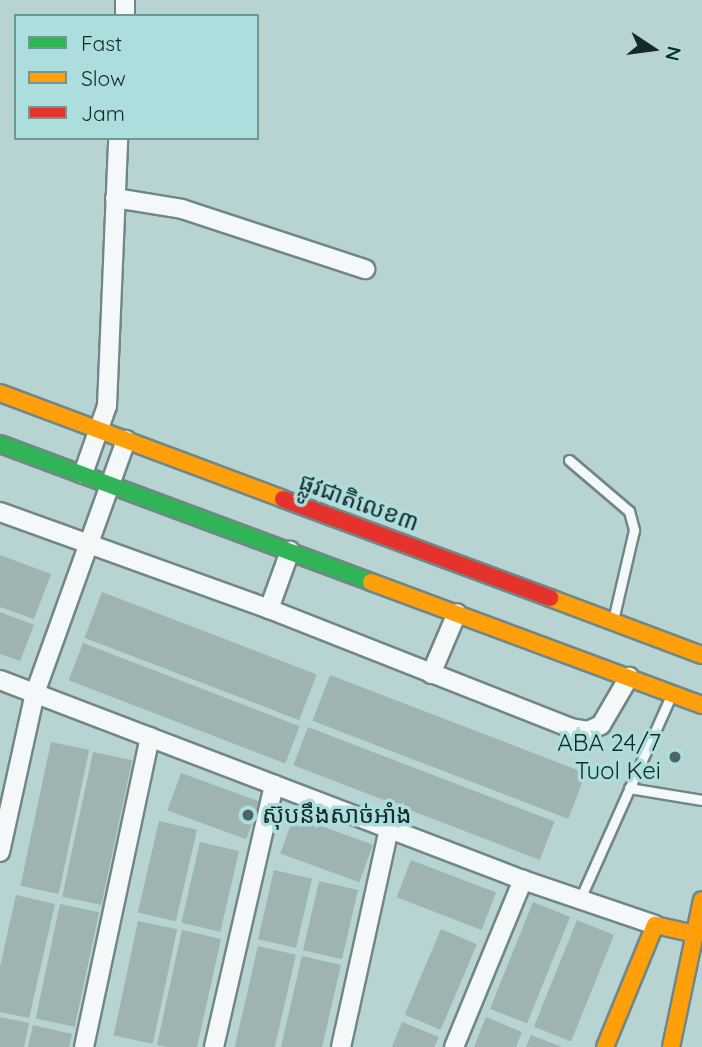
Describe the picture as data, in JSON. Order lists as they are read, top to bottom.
{
  "streets": {
    "main road": ["ផ្លូវជាតិលេខ៣"]
  },
  "places": ["ABA 24/7 Tuol Kei", "ស៊ុបនឹងសាច់អាំង"],
  "legend": ["Fast", "Slow", "Jam"],
  "north": "right"
}
